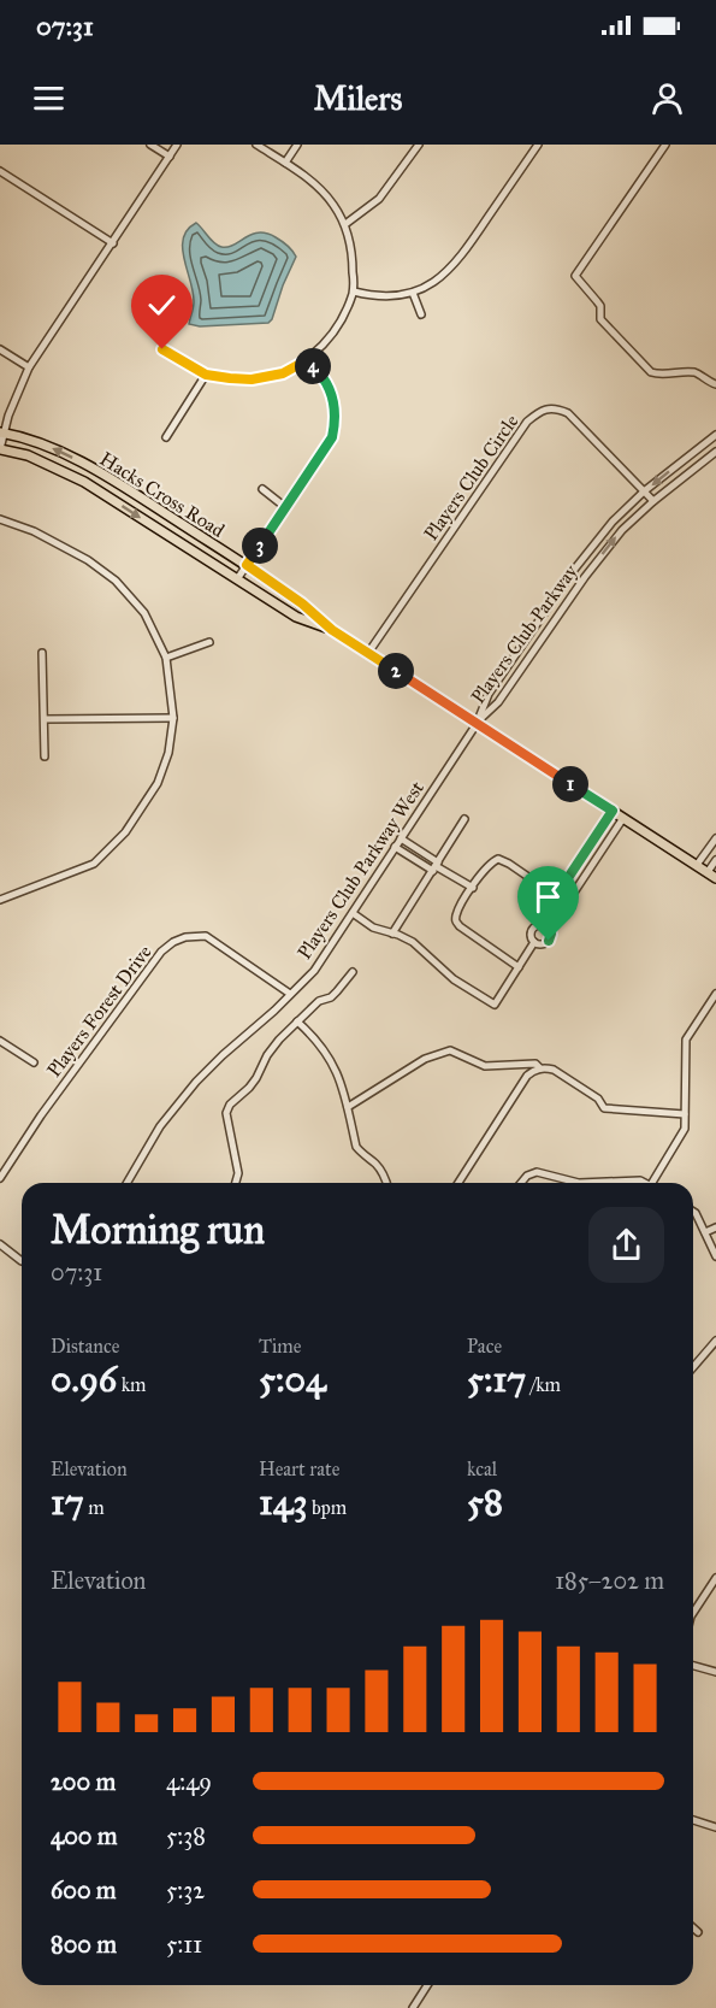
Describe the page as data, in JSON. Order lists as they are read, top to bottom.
{
  "streets": {
    "main road": ["Hacks Cross Road"],
    "street": [
      "Players Club Circle",
      "Players Club Parkway",
      "Players Club Parkway West",
      "Players Forest Drive"
    ]
  },
  "crossings": [
    ["Players Club Circle", "Hacks Cross Road"],
    ["Players Club Circle", "Players Club Parkway"],
    ["Hacks Cross Road", "Players Club Parkway"],
    ["Hacks Cross Road", "Players Club Parkway West"],
    ["Players Club Parkway", "Players Club Parkway West"],
    ["Players Club Parkway West", "Players Forest Drive"]
  ],
  "page": {
    "status": "07:31",
    "header": "Milers",
    "pins": [
      "4",
      "3",
      "2",
      "1"
    ],
    "heading": ["Morning run", "07:31"],
    "stats": [
      ["Distance", "0.96 km"],
      ["Time", "5:04"],
      ["Pace", "5:17 /km"],
      ["Elevation", "17 m"],
      ["Heart rate", "143 bpm"],
      ["kcal", "58"]
    ],
    "chart": ["Elevation", "185–202 m"],
    "list": [
      {
        "name": "200 m",
        "note": "4:49"
      },
      {
        "name": "400 m",
        "note": "5:38"
      },
      {
        "name": "600 m",
        "note": "5:32"
      },
      {
        "name": "800 m",
        "note": "5:11"
      }
    ]
  }
}
